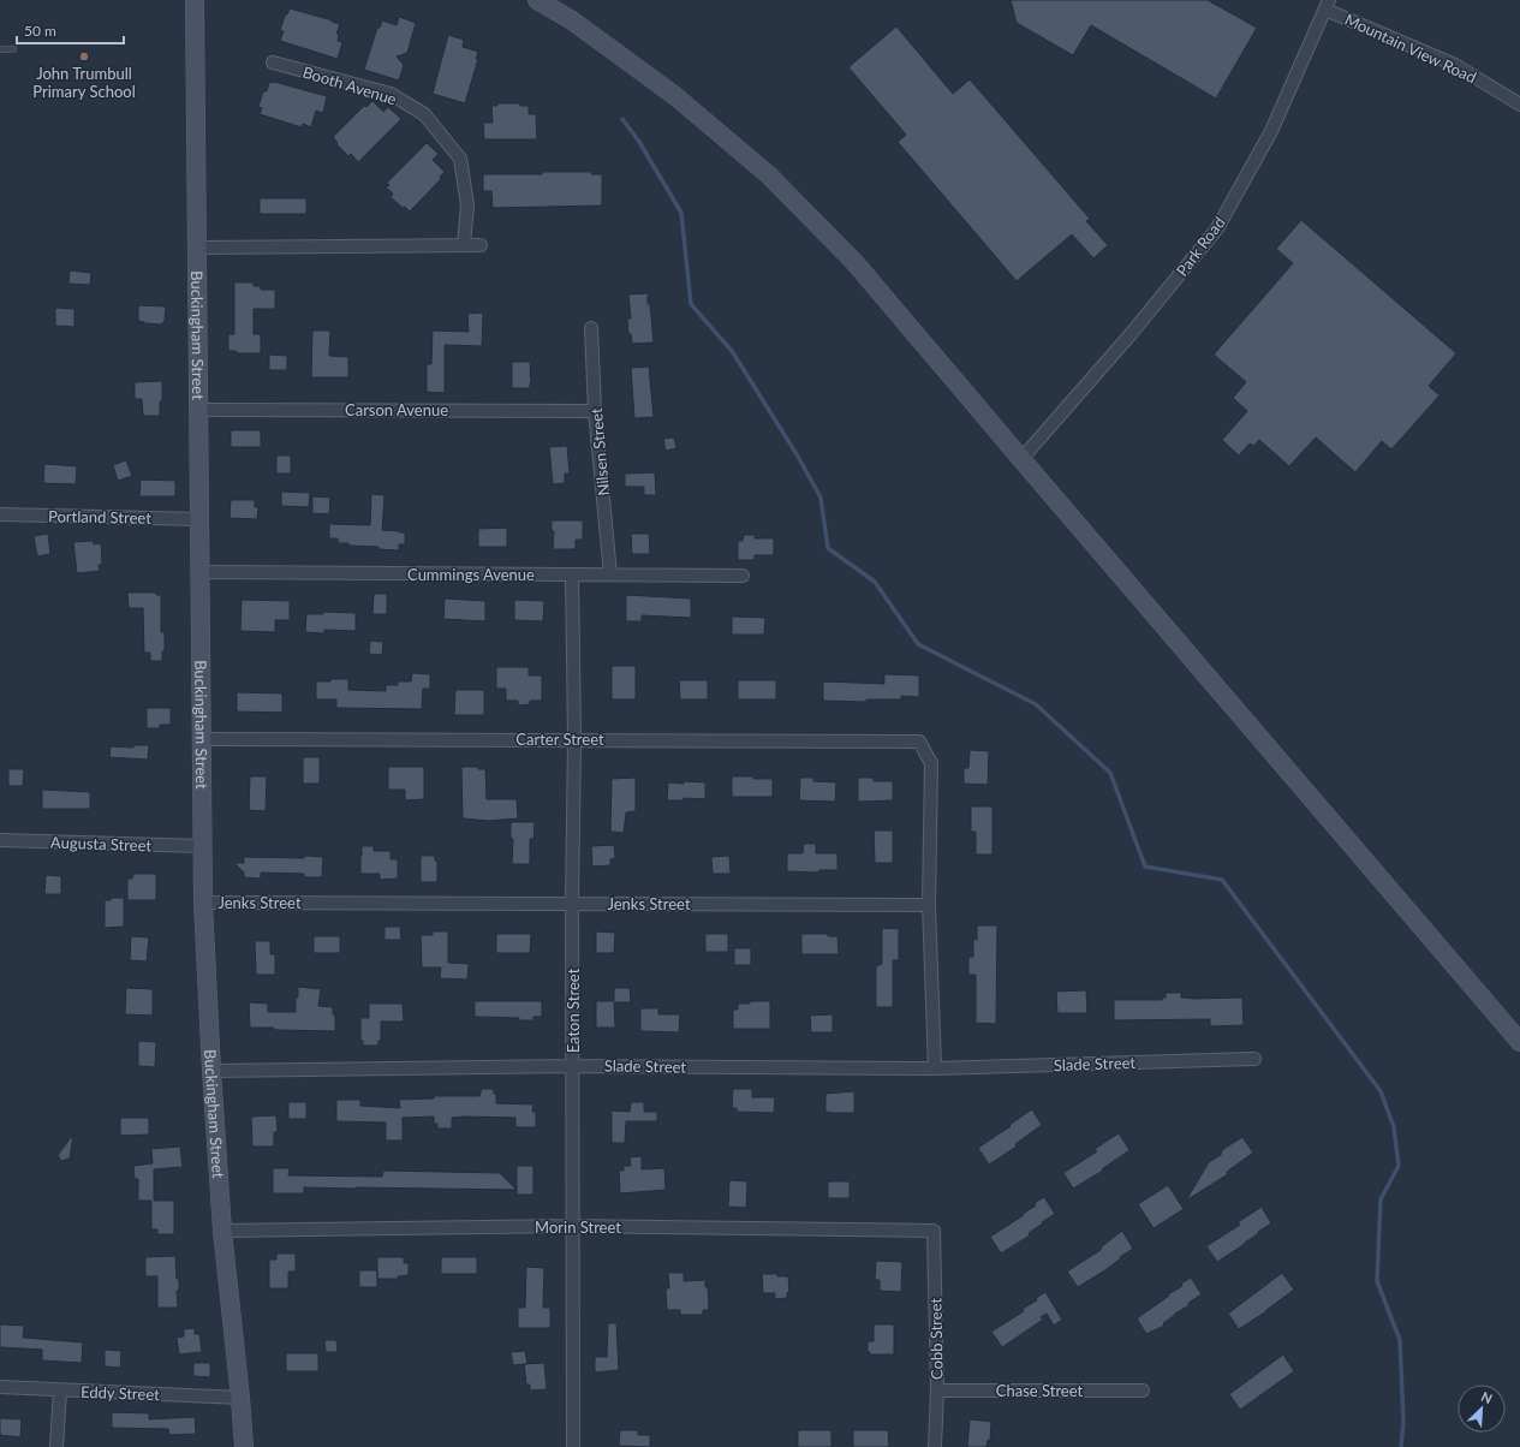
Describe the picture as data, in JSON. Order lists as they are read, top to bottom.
{
  "streets": {
    "main road": ["Buckingham Street"],
    "street": [
      "Mountain View Road",
      "Booth Avenue",
      "Park Road",
      "Carson Avenue",
      "Nilsen Street",
      "Portland Street",
      "Cummings Avenue",
      "Carter Street",
      "Augusta Street",
      "Jenks Street",
      "Eaton Street",
      "Slade Street",
      "Morin Street",
      "Cobb Street",
      "Chase Street",
      "Eddy Street"
    ]
  },
  "crossings": [
    ["Mountain View Road", "Park Road"],
    ["Buckingham Street", "Carson Avenue"],
    ["Buckingham Street", "Portland Street"],
    ["Buckingham Street", "Cummings Avenue"],
    ["Buckingham Street", "Carter Street"],
    ["Buckingham Street", "Augusta Street"],
    ["Buckingham Street", "Jenks Street"],
    ["Buckingham Street", "Slade Street"],
    ["Buckingham Street", "Morin Street"],
    ["Buckingham Street", "Eddy Street"],
    ["Carson Avenue", "Nilsen Street"],
    ["Nilsen Street", "Cummings Avenue"],
    ["Cummings Avenue", "Eaton Street"],
    ["Carter Street", "Jenks Street"],
    ["Carter Street", "Eaton Street"],
    ["Jenks Street", "Eaton Street"],
    ["Eaton Street", "Slade Street"],
    ["Eaton Street", "Morin Street"],
    ["Morin Street", "Cobb Street"],
    ["Cobb Street", "Chase Street"]
  ],
  "places": ["John Trumbull Primary School"],
  "scale_bar": "50 m",
  "north": "top right"
}
